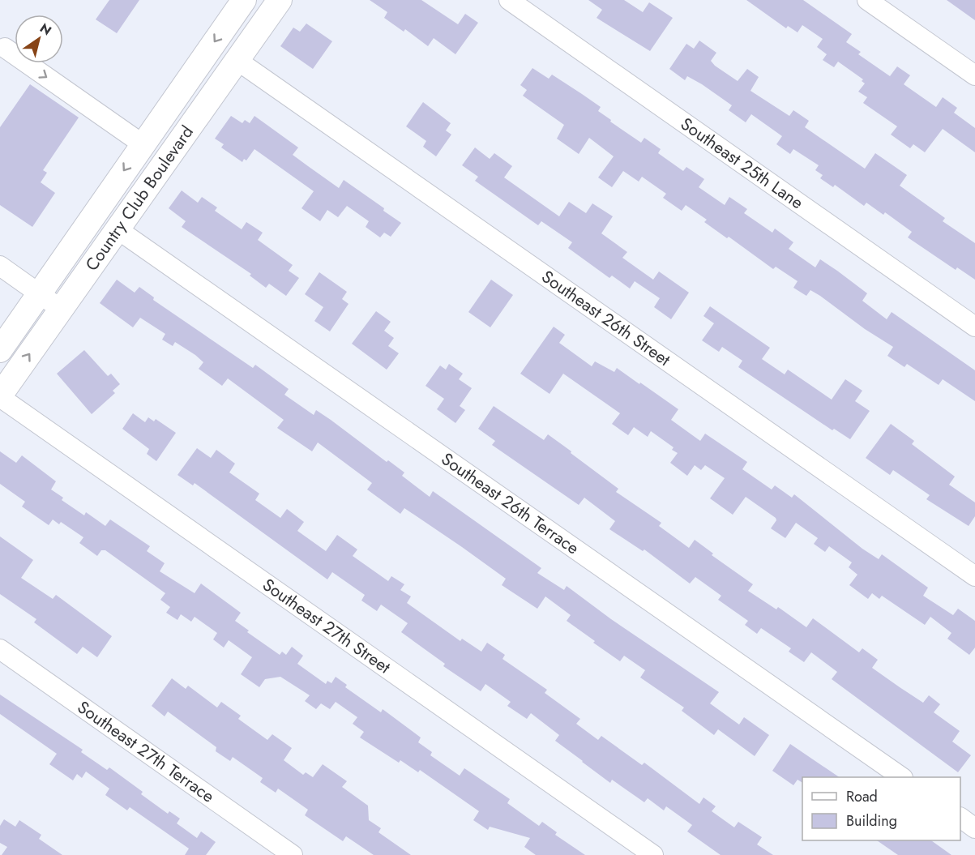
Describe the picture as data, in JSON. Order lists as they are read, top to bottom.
{
  "streets": {
    "main road": ["Country Club Boulevard"],
    "street": [
      "Southeast 25th Lane",
      "Southeast 26th Street",
      "Southeast 26th Terrace",
      "Southeast 27th Street",
      "Southeast 27th Terrace"
    ]
  },
  "crossings": [
    ["Country Club Boulevard", "Southeast 26th Street"],
    ["Country Club Boulevard", "Southeast 26th Terrace"],
    ["Country Club Boulevard", "Southeast 27th Street"]
  ],
  "legend": ["Road", "Building"],
  "north": "top right"
}
